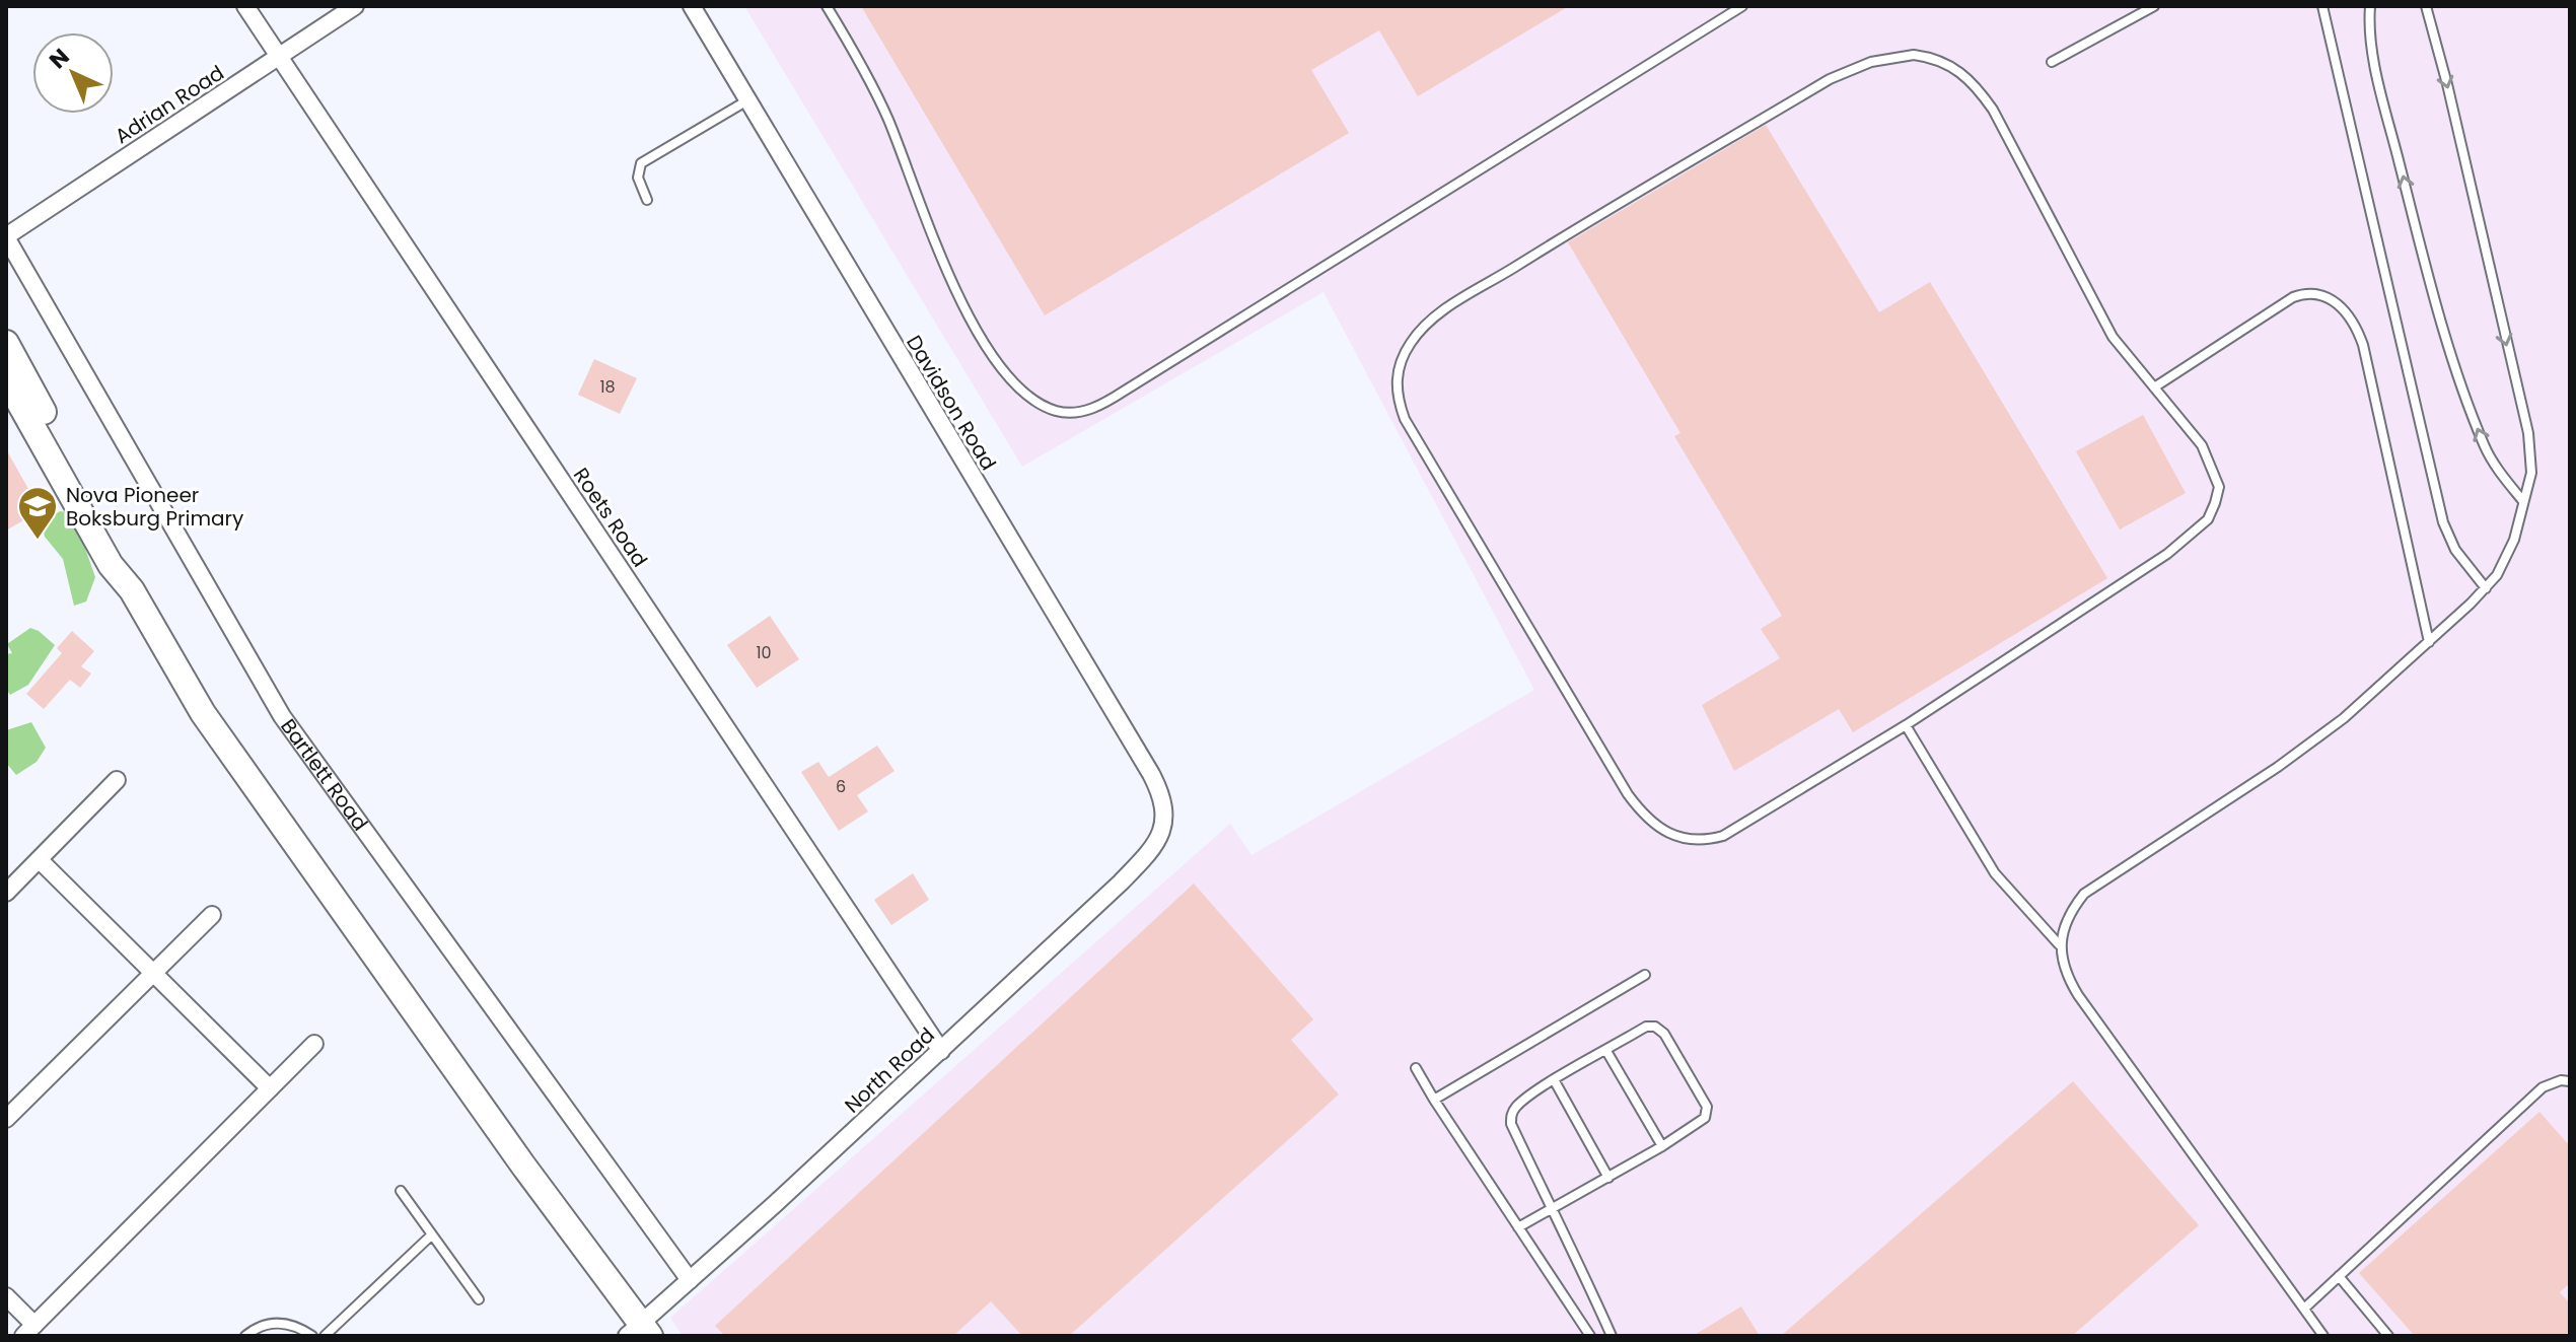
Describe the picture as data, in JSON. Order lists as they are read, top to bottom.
{
  "streets": {
    "street": [
      "Adrian Road",
      "Davidson Road",
      "Roets Road",
      "Bartlett Road",
      "North Road"
    ]
  },
  "crossings": [
    ["Adrian Road", "Roets Road"],
    ["Adrian Road", "Bartlett Road"],
    ["Davidson Road", "North Road"],
    ["Roets Road", "North Road"],
    ["Bartlett Road", "North Road"]
  ],
  "places": {
    "school or university": ["Nova Pioneer Boksburg Primary"]
  },
  "house_numbers": ["18", "10", "6"],
  "north": "top left"
}
